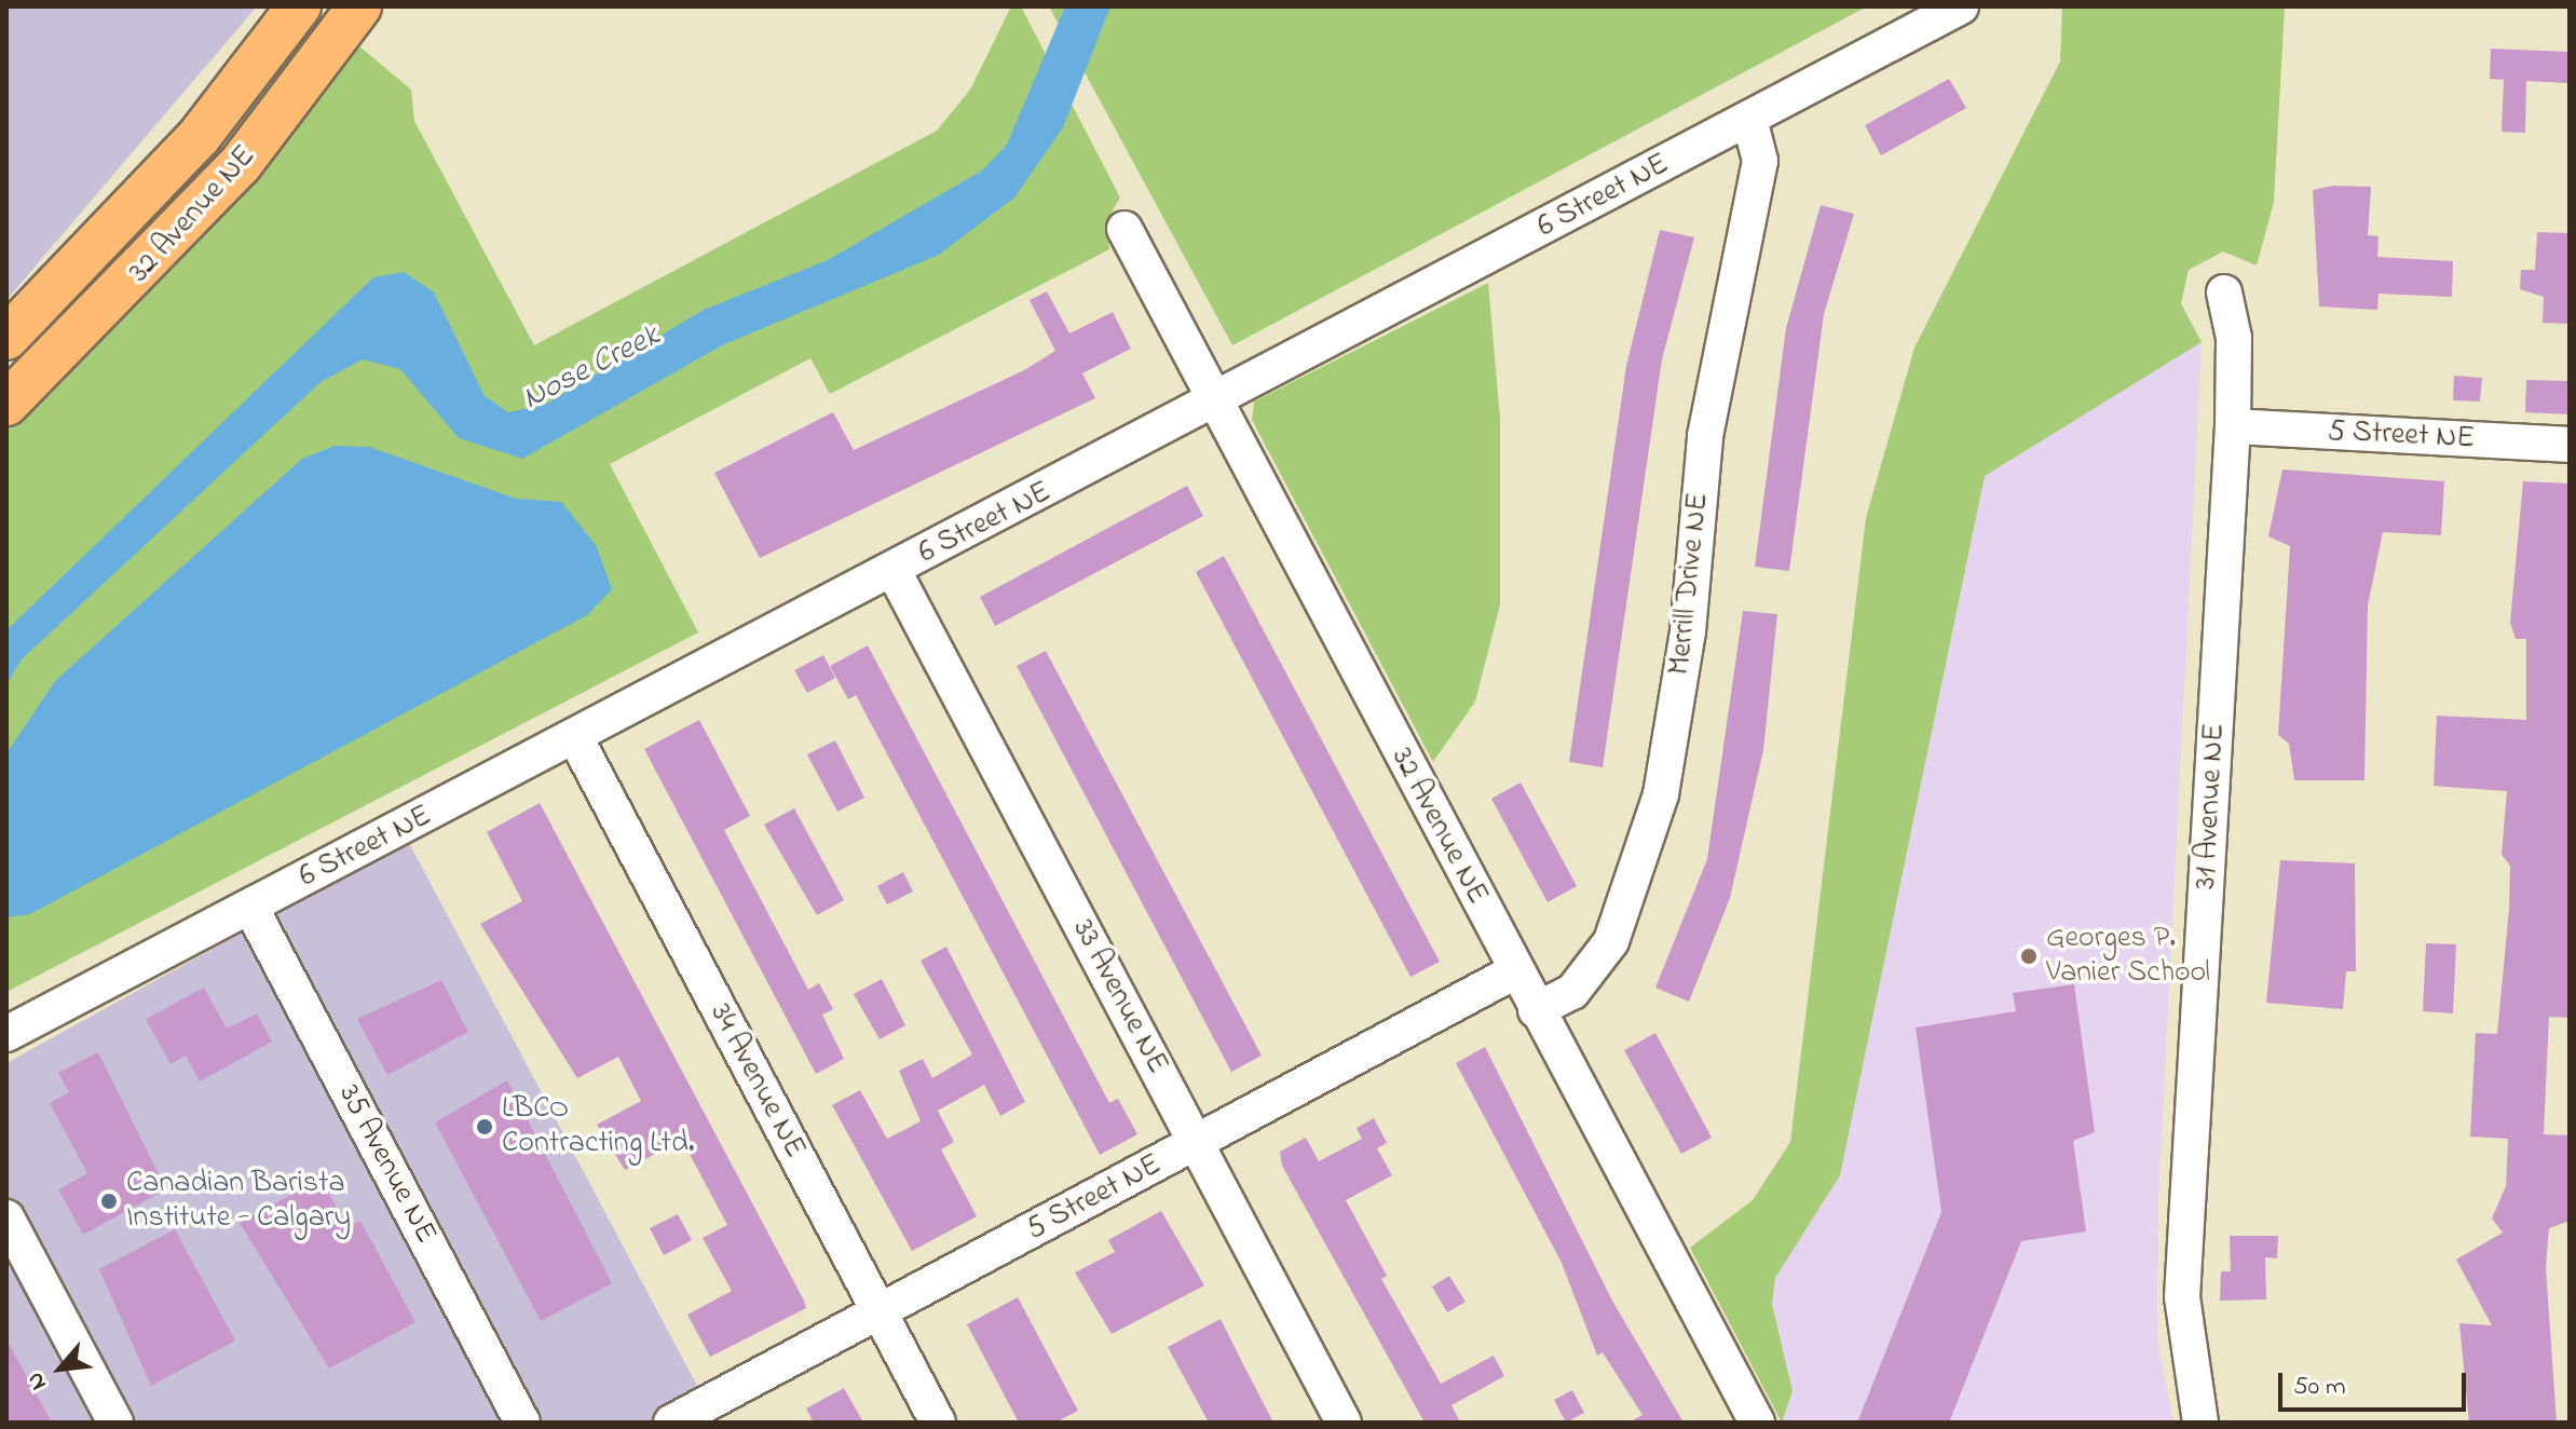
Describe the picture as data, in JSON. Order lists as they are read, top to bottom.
{
  "streets": {
    "main road": ["32 Avenue NE"],
    "street": [
      "6 Street NE",
      "5 Street NE",
      "Merrill Drive NE",
      "31 Avenue NE",
      "33 Avenue NE",
      "34 Avenue NE",
      "35 Avenue NE"
    ]
  },
  "crossings": [
    ["6 Street NE", "32 Avenue NE"],
    ["6 Street NE", "Merrill Drive NE"],
    ["6 Street NE", "33 Avenue NE"],
    ["6 Street NE", "34 Avenue NE"],
    ["6 Street NE", "35 Avenue NE"],
    ["32 Avenue NE", "5 Street NE"],
    ["32 Avenue NE", "Merrill Drive NE"],
    ["5 Street NE", "31 Avenue NE"],
    ["5 Street NE", "33 Avenue NE"],
    ["5 Street NE", "34 Avenue NE"]
  ],
  "water": ["Nose Creek"],
  "places": ["Georges P. Vanier School", "LBCO Contracting Ltd.", "Canadian Barista Institute - Calgary"],
  "scale_bar": "50 m",
  "north": "bottom left"
}
